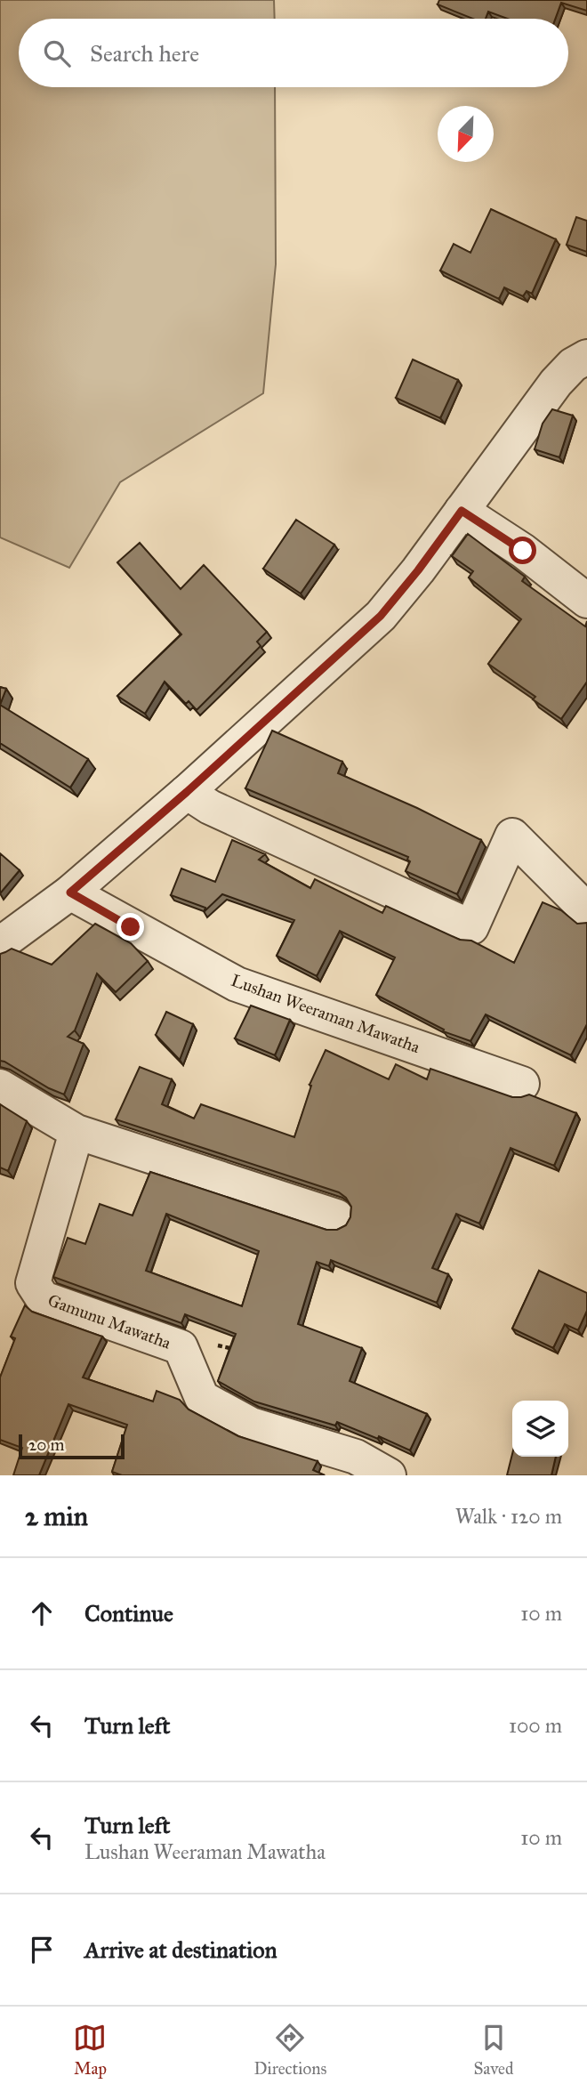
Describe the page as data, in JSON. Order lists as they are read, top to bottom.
{
  "streets": {
    "street": ["Lushan Weeraman Mawatha", "Gamunu Mawatha"]
  },
  "scale_bar": "20 m",
  "north": "bottom left",
  "page": {
    "search": "Search here",
    "scale": "20 m",
    "heading": ["2 min", "Walk · 120 m"],
    "list": [
      ["Continue", "10 m"],
      ["Turn left", "100 m"],
      ["Turn left", "Lushan Weeraman Mawatha", "10 m"],
      "Arrive at destination"
    ],
    "nav": ["Map", "Directions", "Saved"]
  }
}
